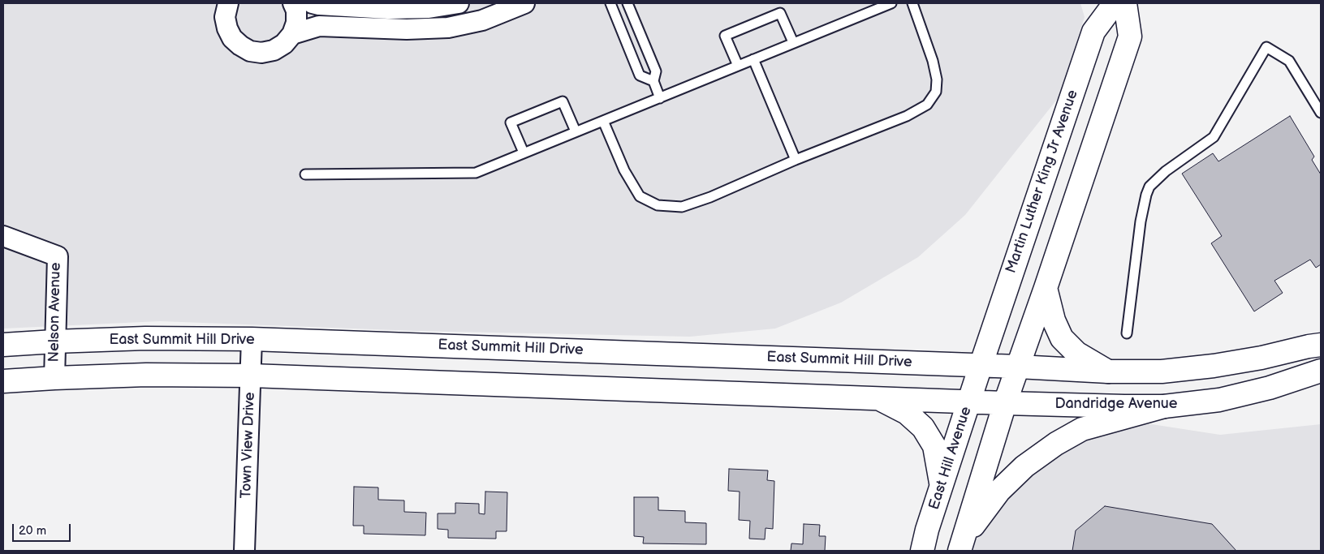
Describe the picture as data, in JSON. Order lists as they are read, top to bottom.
{
  "streets": {
    "main road": [
      "Martin Luther King Jr Avenue",
      "East Summit Hill Drive",
      "Dandridge Avenue",
      "East Hill Avenue"
    ],
    "street": ["Nelson Avenue", "Town View Drive"]
  },
  "crossings": [
    ["Martin Luther King Jr Avenue", "East Summit Hill Drive"],
    ["Martin Luther King Jr Avenue", "East Hill Avenue"],
    ["Nelson Avenue", "East Summit Hill Drive"],
    ["East Summit Hill Drive", "Town View Drive"],
    ["East Summit Hill Drive", "East Hill Avenue"]
  ],
  "scale_bar": "20 m"
}
